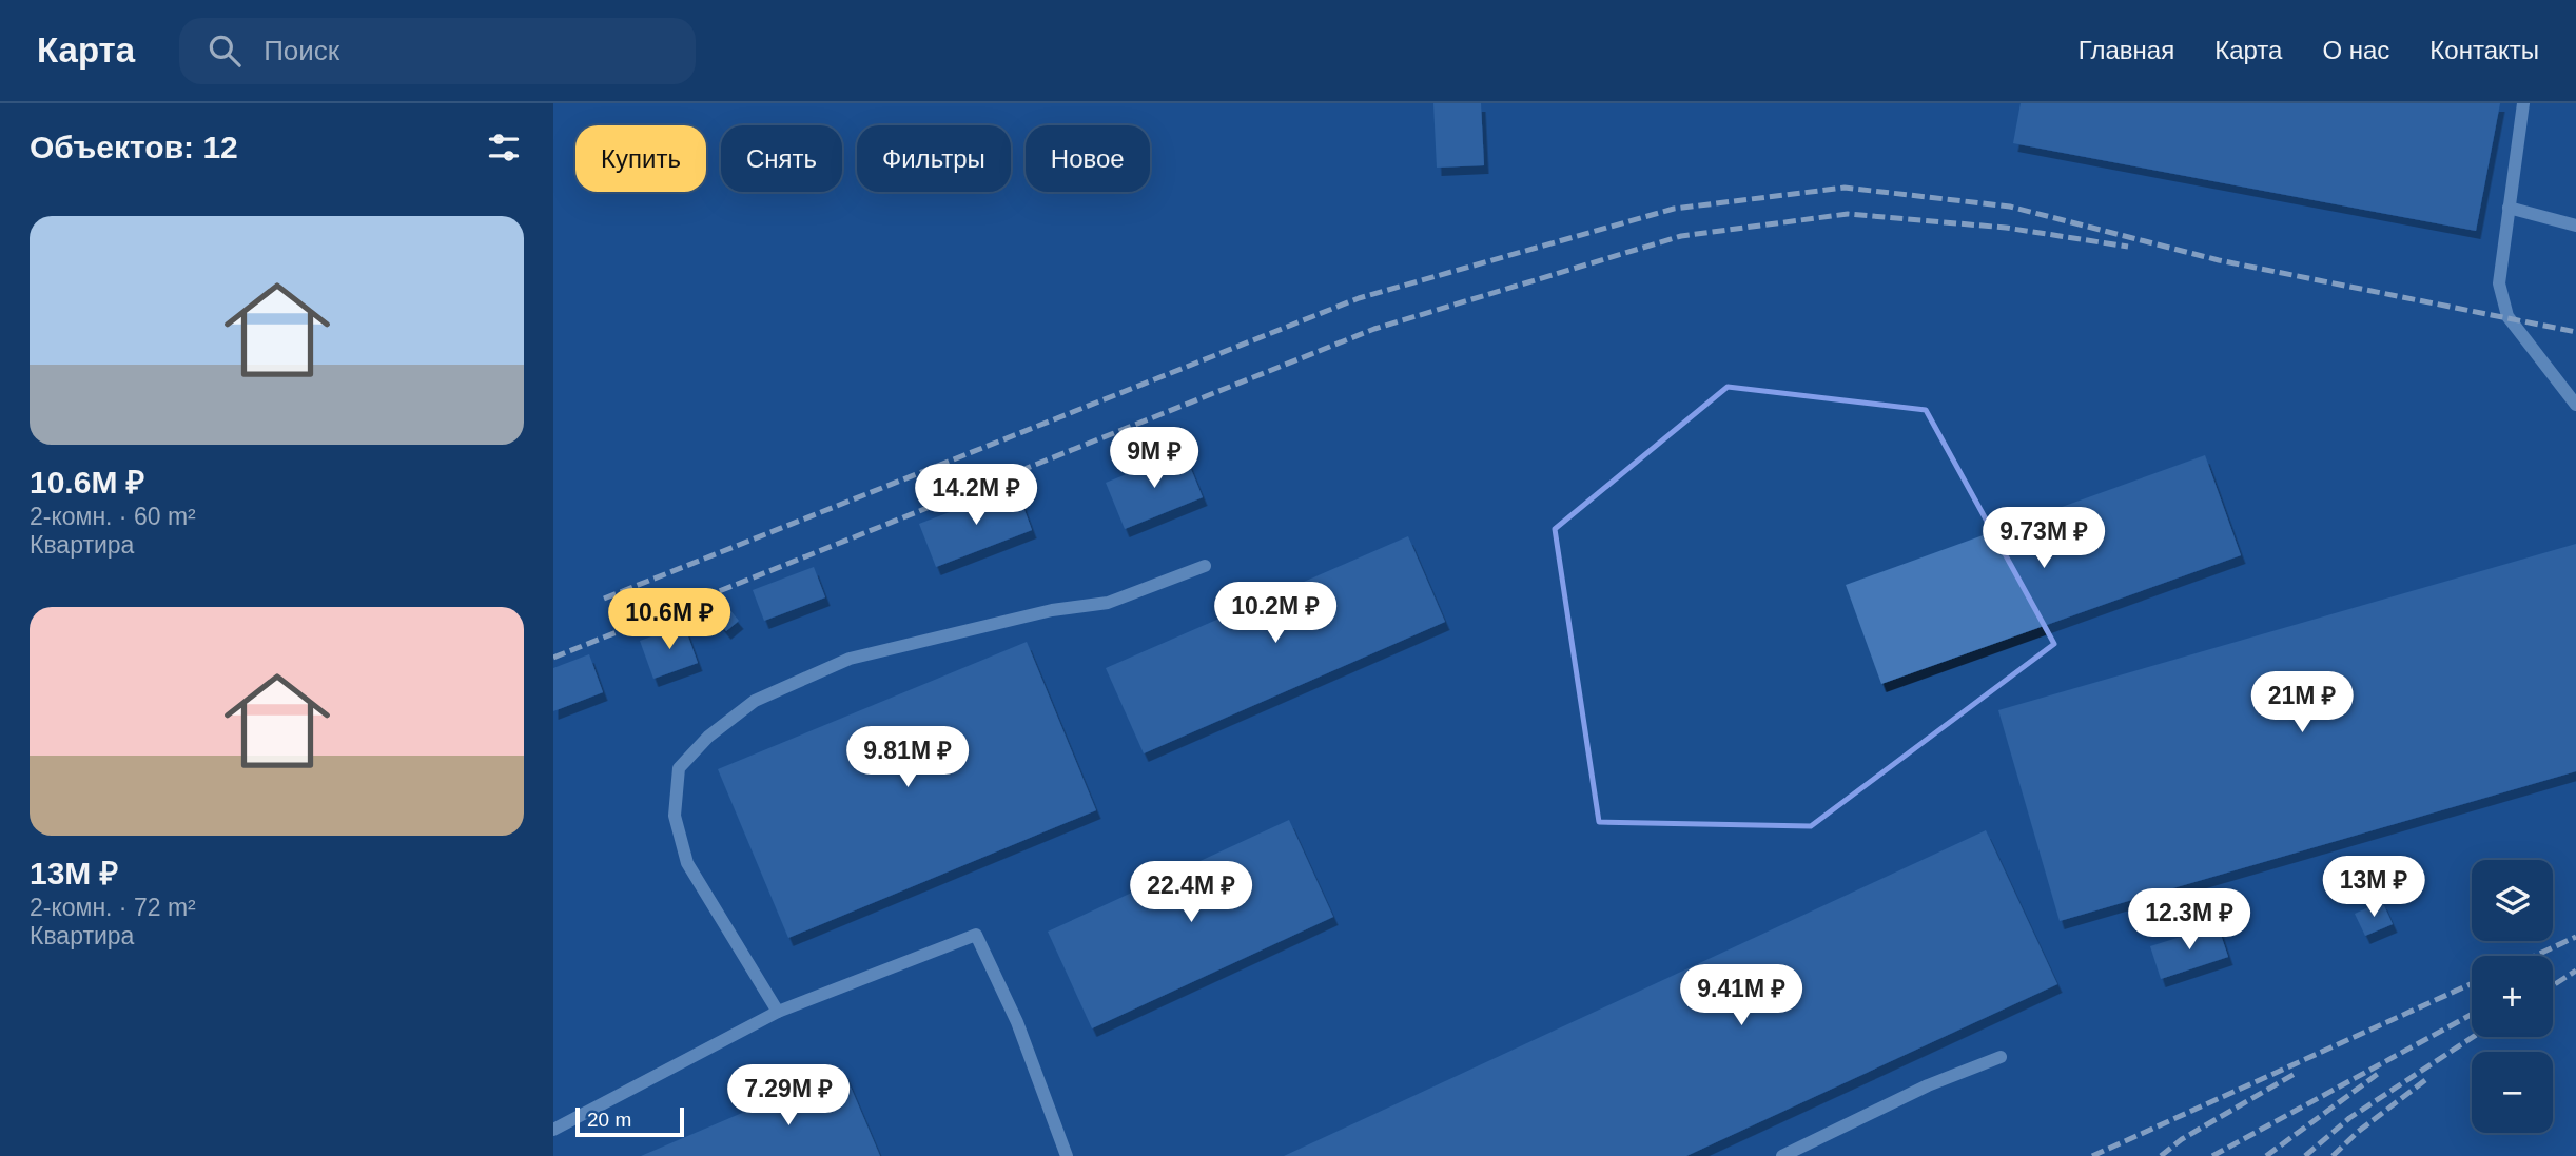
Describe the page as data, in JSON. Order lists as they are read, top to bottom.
{
  "scale_bar": "20 m",
  "page": {
    "header": "Карта",
    "search": "Поиск",
    "nav": [
      "Главная",
      "Карта",
      "О нас",
      "Контакты"
    ],
    "heading": "Объектов: 12",
    "chip": [
      "Купить",
      "Снять",
      "Фильтры",
      "Новое"
    ],
    "list": [
      {
        "name": "10.6M ₽",
        "note": "2-комн. · 60 m² · Квартира"
      },
      {
        "name": "13M ₽",
        "note": "2-комн. · 72 m² · Квартира"
      }
    ],
    "price": [
      "9M ₽",
      "14.2M ₽",
      "9.73M ₽",
      "10.2M ₽",
      "10.6M ₽",
      "21M ₽",
      "9.81M ₽",
      "13M ₽",
      "22.4M ₽",
      "12.3M ₽",
      "9.41M ₽",
      "7.29M ₽"
    ],
    "map_buttons": ["+", "−"],
    "scale": "20 m"
  }
}
